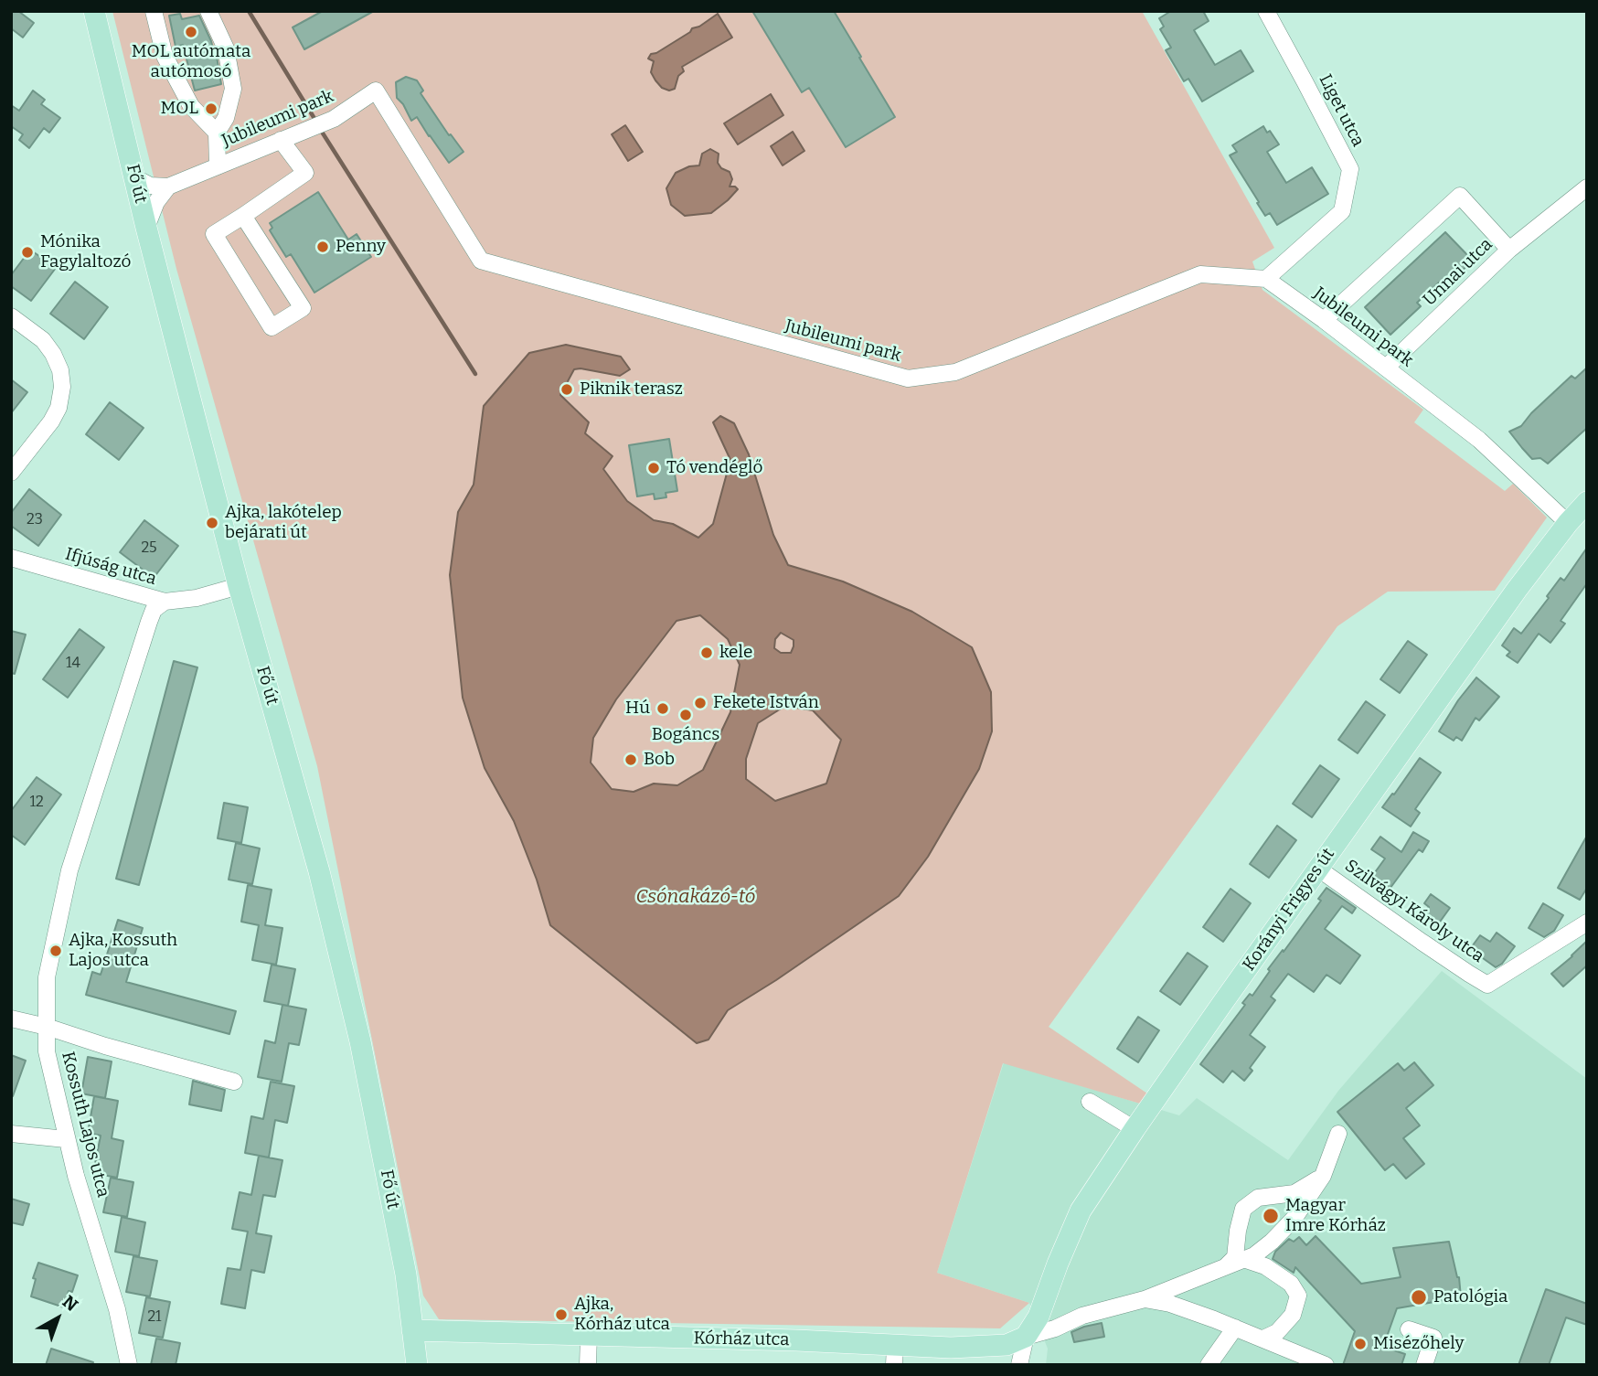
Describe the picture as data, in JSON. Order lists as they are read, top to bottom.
{
  "streets": {
    "main road": ["Fő út", "Korányi Frigyes út", "Kórház utca"],
    "street": [
      "Liget utca",
      "Jubileumi park",
      "Unnai utca",
      "Ifjúság utca",
      "Szilvágyi Károly utca",
      "Kossuth Lajos utca"
    ]
  },
  "crossings": [
    ["Liget utca", "Jubileumi park"],
    ["Jubileumi park", "Unnai utca"],
    ["Jubileumi park", "Korányi Frigyes út"],
    ["Fő út", "Ifjúság utca"],
    ["Fő út", "Kórház utca"],
    ["Ifjúság utca", "Kossuth Lajos utca"],
    ["Korányi Frigyes út", "Szilvágyi Károly utca"],
    ["Korányi Frigyes út", "Kórház utca"]
  ],
  "water": ["Csónakázó-tó"],
  "places": [
    "MOL autómata autómosó",
    "MOL",
    "Penny",
    "Mónika Fagylaltozó",
    "Piknik terasz",
    "Tó vendéglő",
    "Ajka, lakótelep bejárati út",
    "kele",
    "Fekete István",
    "Hú",
    "Bogáncs",
    "Bob",
    "Ajka, Kossuth Lajos utca",
    "Magyar Imre Kórház",
    "Patológia",
    "Ajka, Kórház utca",
    "Misézőhely"
  ],
  "house_numbers": [
    "23",
    "25",
    "14",
    "12",
    "21"
  ],
  "north": "top right"
}
